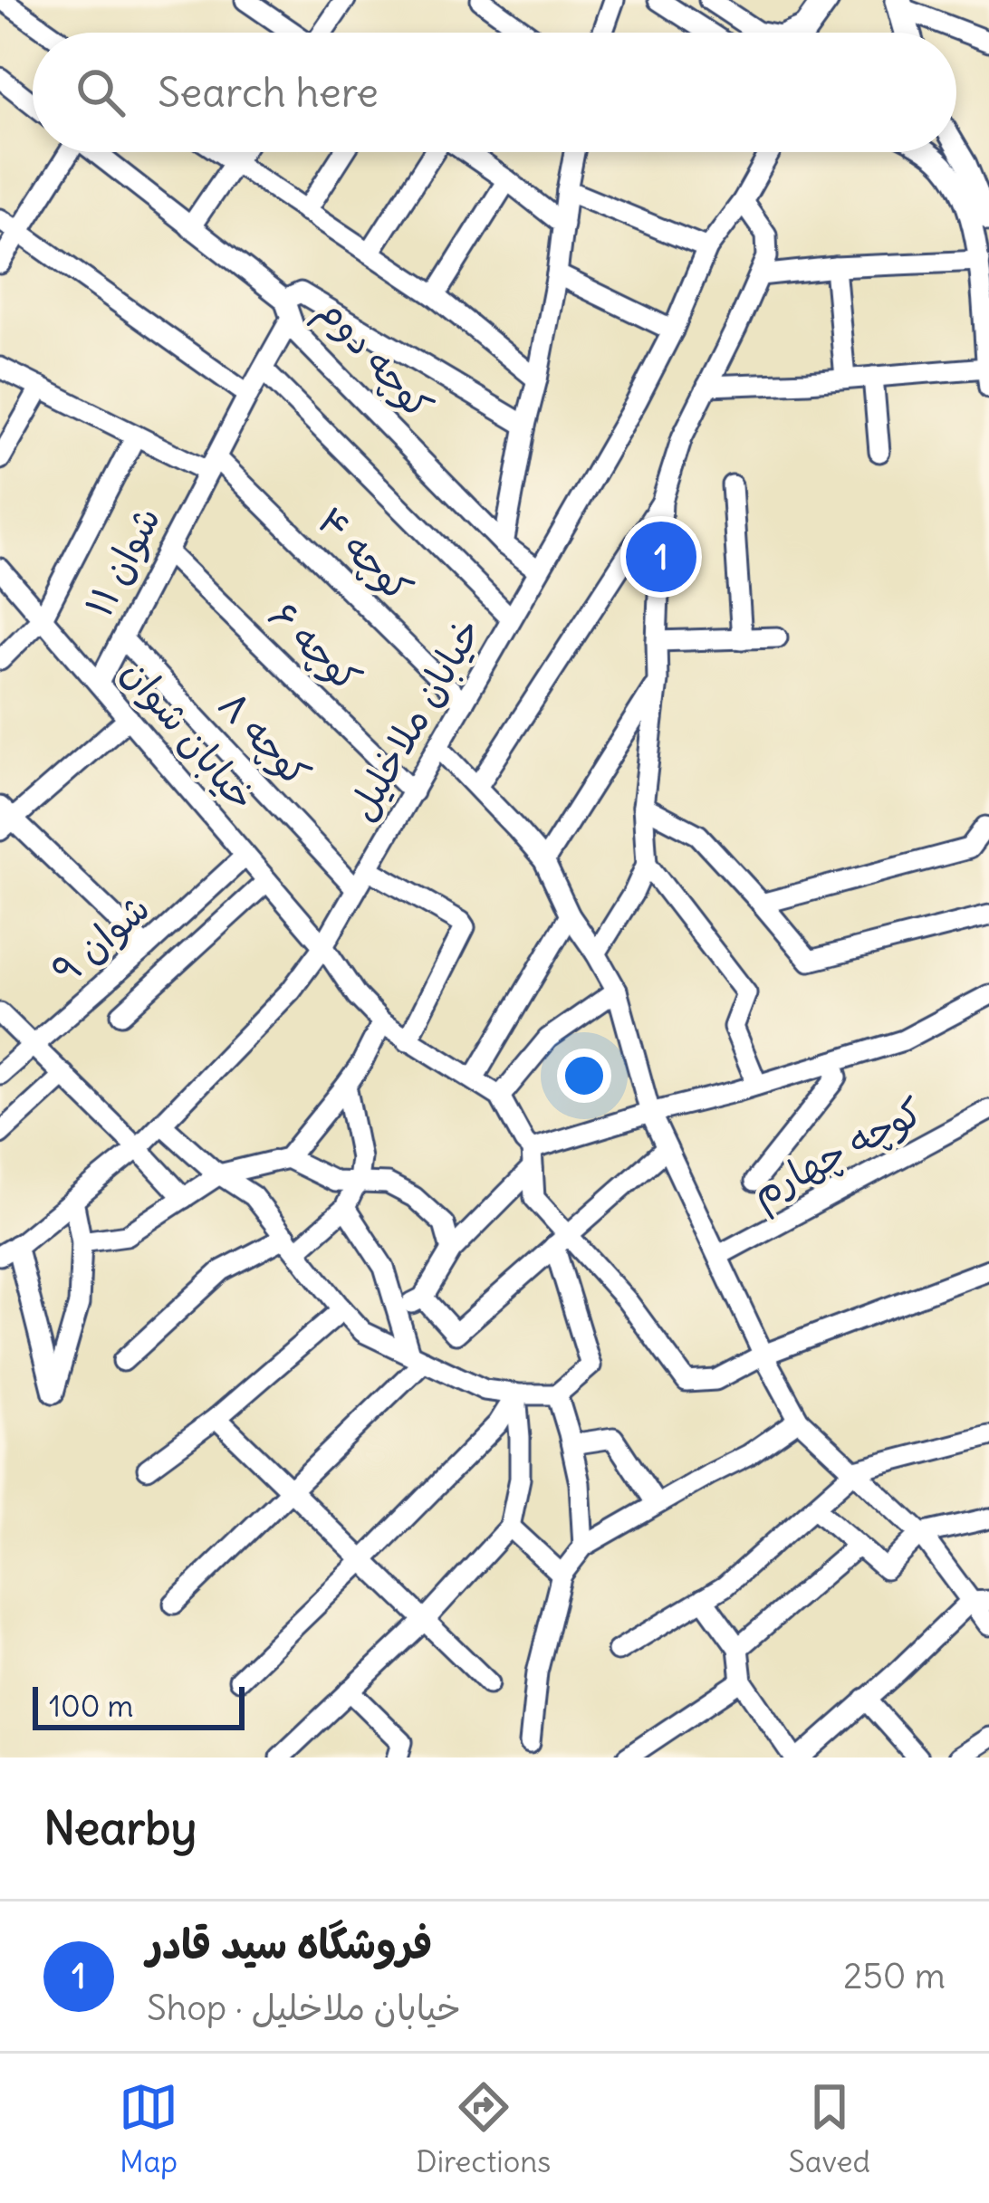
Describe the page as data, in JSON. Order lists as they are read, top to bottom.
{
  "streets": {
    "street": [
      "کوچه دوم",
      "کوچه ۴",
      "شوان ۱۱",
      "کوچه ۶",
      "خیابان ملاخلیل",
      "خیابان شوان",
      "کوچه ۸",
      "شوان ۹",
      "کوچه چهارم"
    ]
  },
  "crossings": [
    ["کوچه دوم", "شوان ۱۱"],
    ["کوچه دوم", "خیابان ملاخلیل"],
    ["کوچه ۴", "شوان ۱۱"],
    ["کوچه ۴", "خیابان ملاخلیل"],
    ["شوان ۱۱", "کوچه ۶"],
    ["شوان ۱۱", "خیابان شوان"],
    ["شوان ۱۱", "کوچه ۸"],
    ["کوچه ۶", "خیابان ملاخلیل"],
    ["خیابان ملاخلیل", "خیابان شوان"],
    ["خیابان ملاخلیل", "کوچه ۸"],
    ["خیابان شوان", "شوان ۹"]
  ],
  "scale_bar": "100 m",
  "page": {
    "search": "Search here",
    "pins": "1",
    "scale": "100 m",
    "heading": "Nearby",
    "list": [
      {
        "mark": "1",
        "name": "فروشگاه سید قادر",
        "note": "Shop · خیابان ملاخلیل",
        "value": "250 m"
      }
    ],
    "nav": ["Map", "Directions", "Saved"]
  }
}
